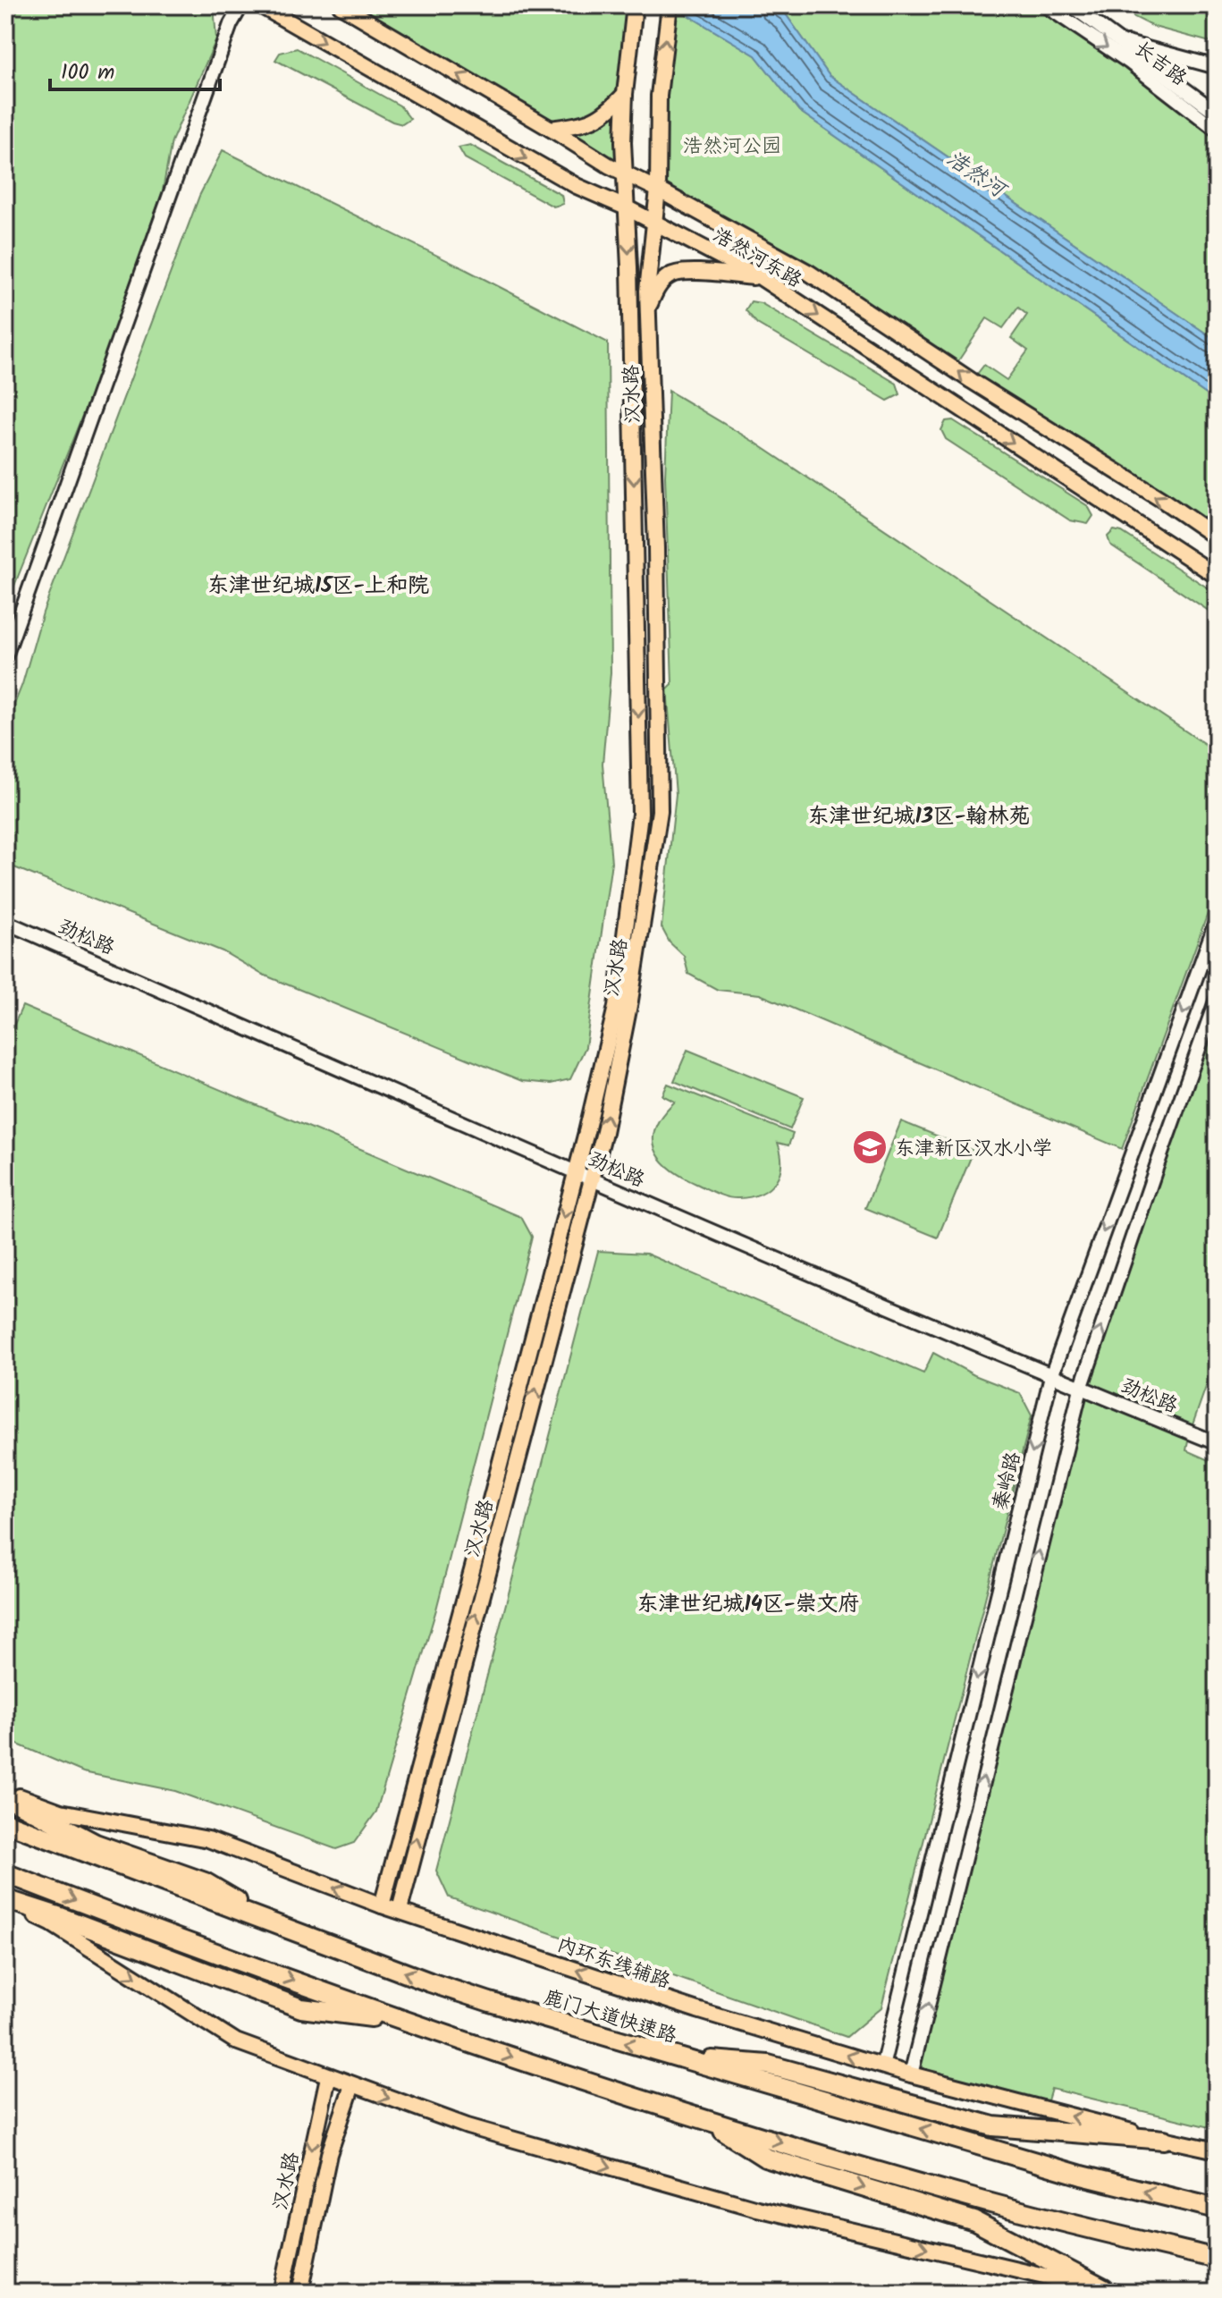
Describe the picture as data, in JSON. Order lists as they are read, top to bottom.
{
  "streets": {
    "highway": ["鹿门大道快速路"],
    "main road": ["浩然河东路", "汉水路", "内环东线辅路"],
    "street": ["长吉路", "劲松路", "秦岭路"]
  },
  "crossings": [
    ["浩然河东路", "汉水路"],
    ["汉水路", "劲松路"],
    ["汉水路", "内环东线辅路"],
    ["劲松路", "秦岭路"],
    ["秦岭路", "内环东线辅路"]
  ],
  "one_way": ["内环东线辅路"],
  "districts": ["东津世纪城15区-上和院", "东津世纪城13区-翰林苑", "东津世纪城14区-崇文府"],
  "water": ["浩然河"],
  "parks": ["浩然河公园"],
  "places": {
    "school or university": ["东津新区汉水小学"]
  },
  "scale_bar": "100 m"
}
